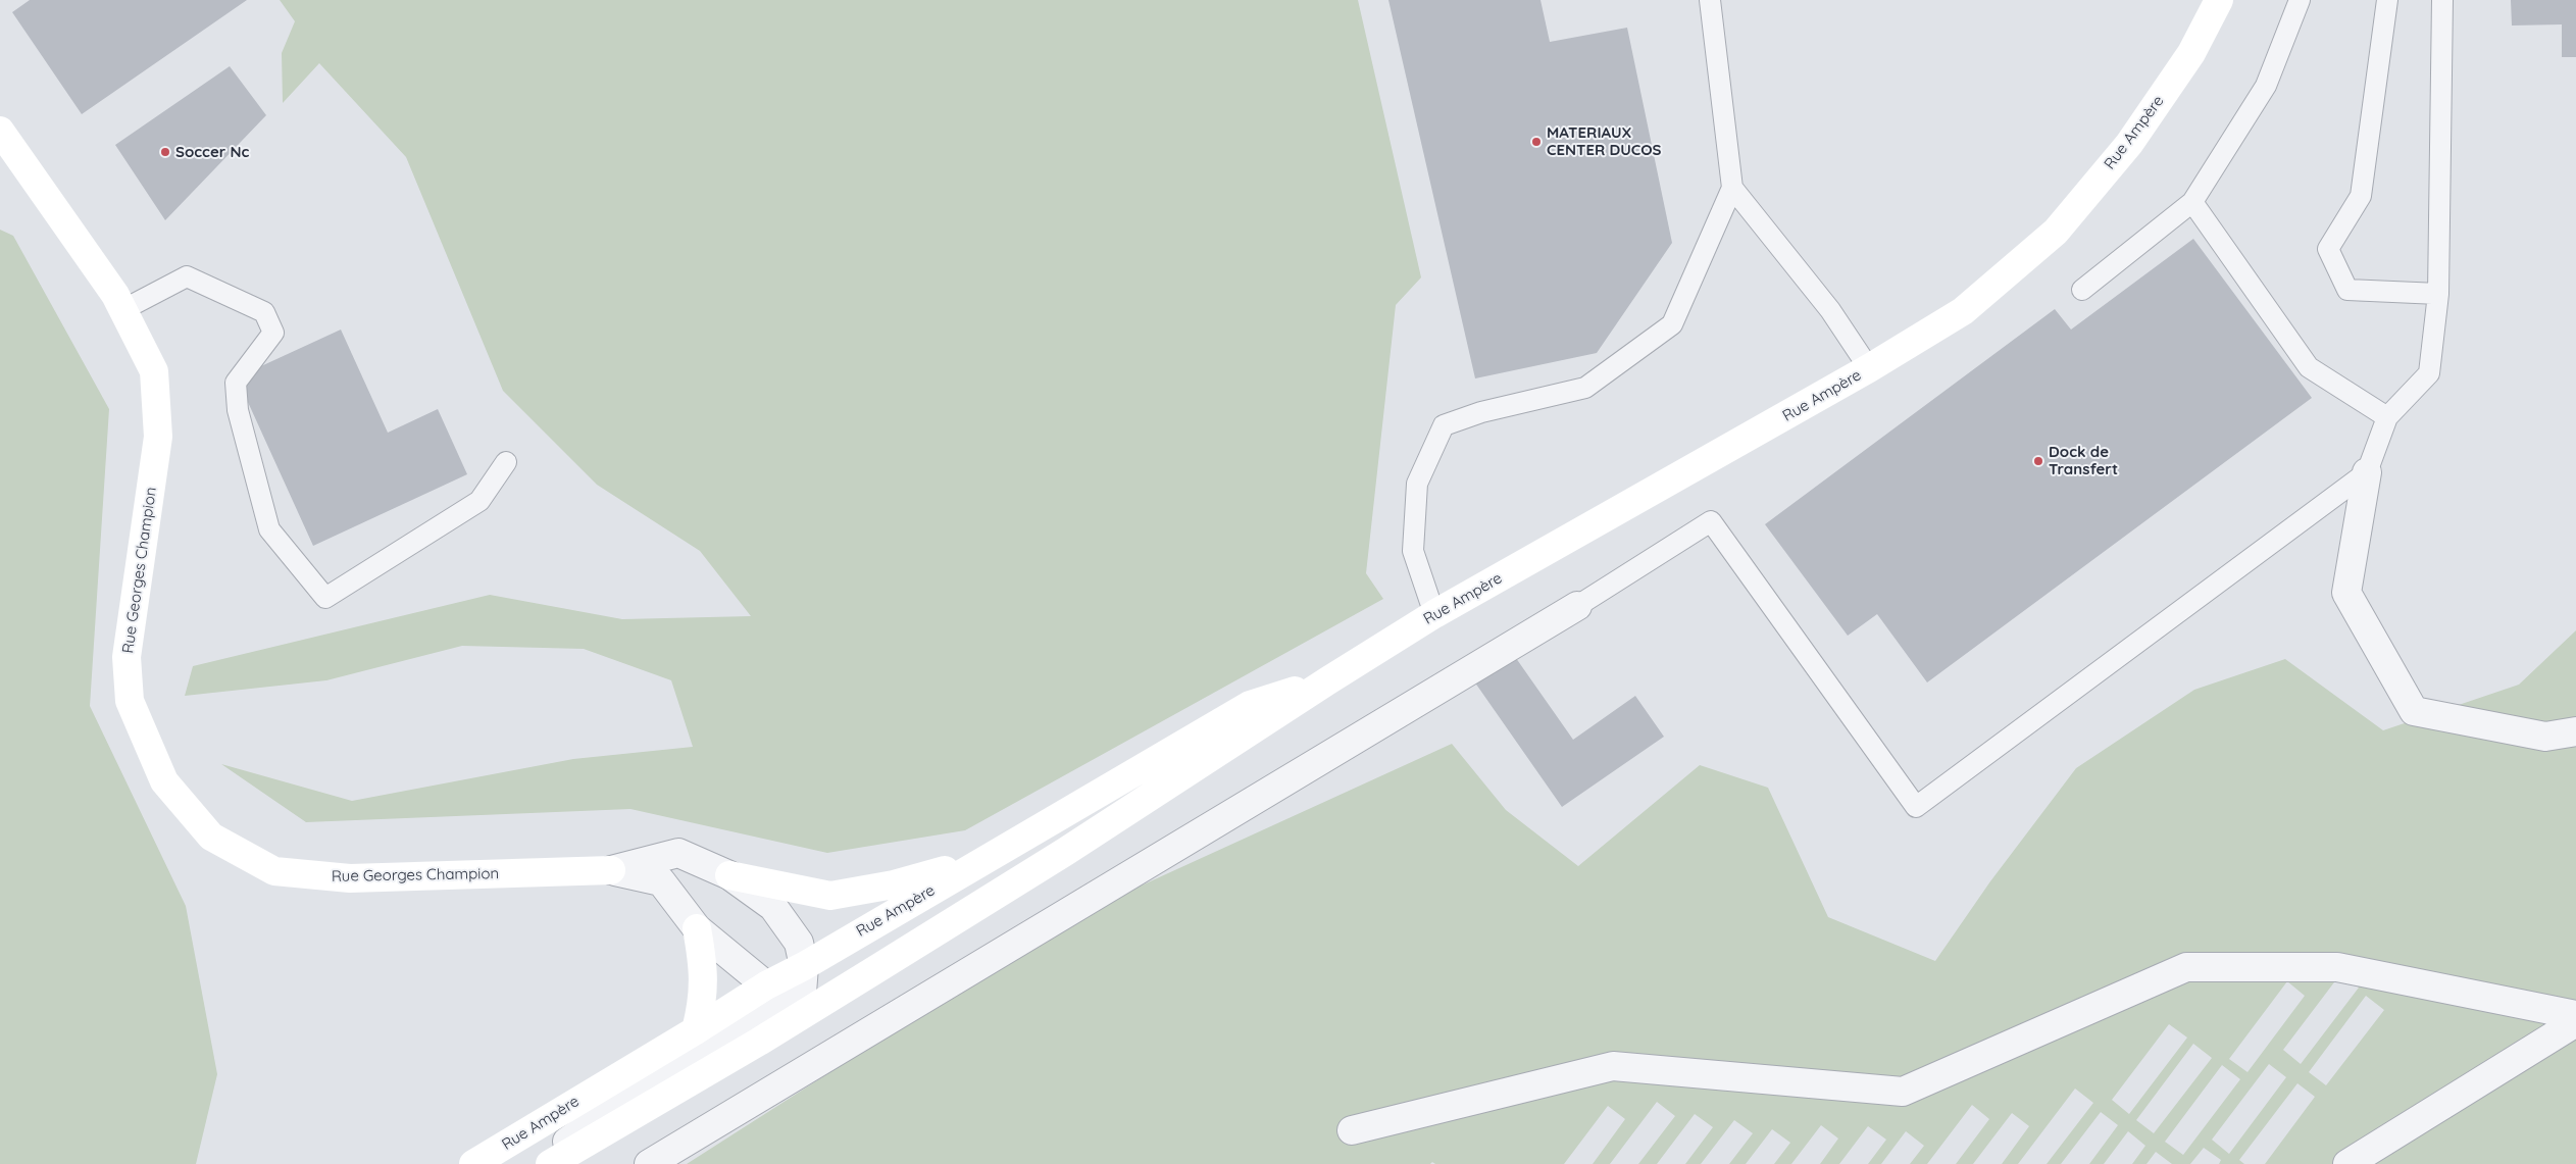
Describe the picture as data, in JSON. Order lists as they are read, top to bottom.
{
  "streets": {
    "main road": ["Rue Ampère", "Rue Georges Champion"]
  },
  "crossings": [
    ["Rue Ampère", "Rue Georges Champion"]
  ],
  "places": ["MATERIAUX CENTER DUCOS", "Soccer Nc", "Dock de Transfert"]
}
